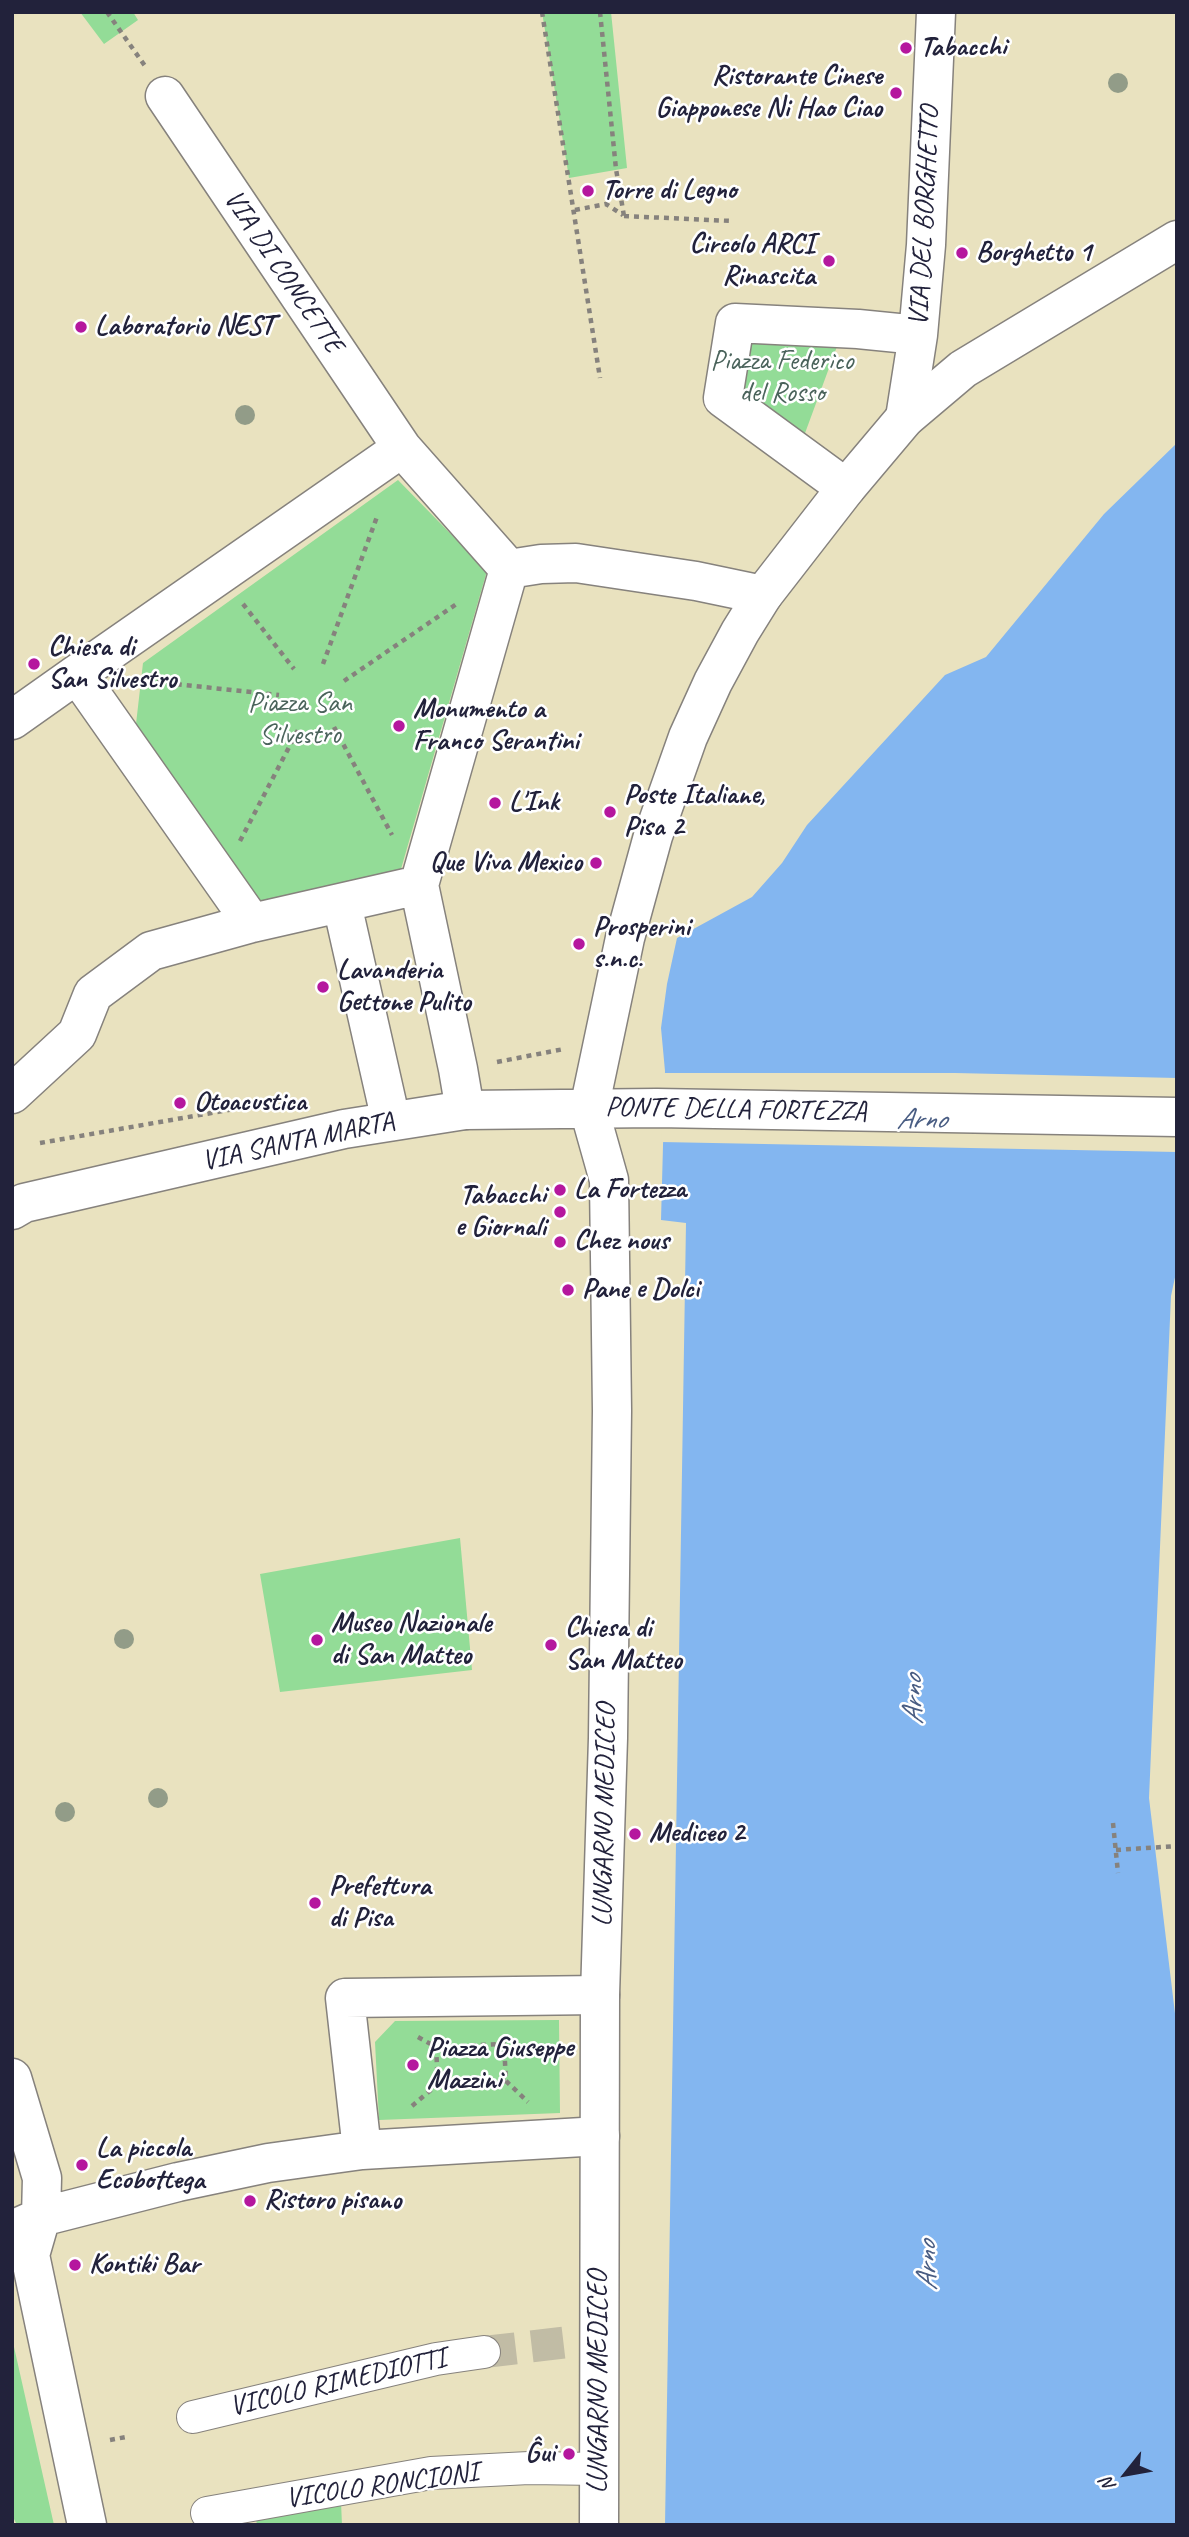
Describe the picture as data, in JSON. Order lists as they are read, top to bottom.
{
  "streets": {
    "street": [
      "VIA DEL BORGHETTO",
      "VIA DI CONCETTE",
      "PONTE DELLA FORTEZZA",
      "VIA SANTA MARTA",
      "LUNGARNO MEDICEO",
      "VICOLO RIMEDIOTTI",
      "VICOLO RONCIONI"
    ]
  },
  "crossings": [
    ["PONTE DELLA FORTEZZA", "VIA SANTA MARTA"],
    ["PONTE DELLA FORTEZZA", "LUNGARNO MEDICEO"],
    ["VIA SANTA MARTA", "LUNGARNO MEDICEO"],
    ["LUNGARNO MEDICEO", "VICOLO RONCIONI"]
  ],
  "water": ["Arno"],
  "parks": ["Piazza Federico del Rosso", "Piazza San Silvestro"],
  "places": [
    "Tabacchi",
    "Ristorante Cinese Giapponese Ni Hao Ciao",
    "Torre di Legno",
    "Borghetto 1",
    "Circolo ARCI Rinascita",
    "Laboratorio NEST",
    "Chiesa di San Silvestro",
    "Monumento a Franco Serantini",
    "L'Ink",
    "Poste Italiane, Pisa 2",
    "Que Viva Mexico",
    "Prosperini s.n.c.",
    "Lavanderia Gettone Pulito",
    "Otoacustica",
    "La Fortezza",
    "Tabacchi e Giornali",
    "Chez nous",
    "Pane e Dolci",
    "Museo Nazionale di San Matteo",
    "Chiesa di San Matteo",
    "Mediceo 2",
    "Prefettura di Pisa",
    "Piazza Giuseppe Mazzini",
    "La piccola Ecobottega",
    "Ristoro pisano",
    "Kontiki Bar",
    "Ĝui"
  ],
  "north": "bottom left"
}
